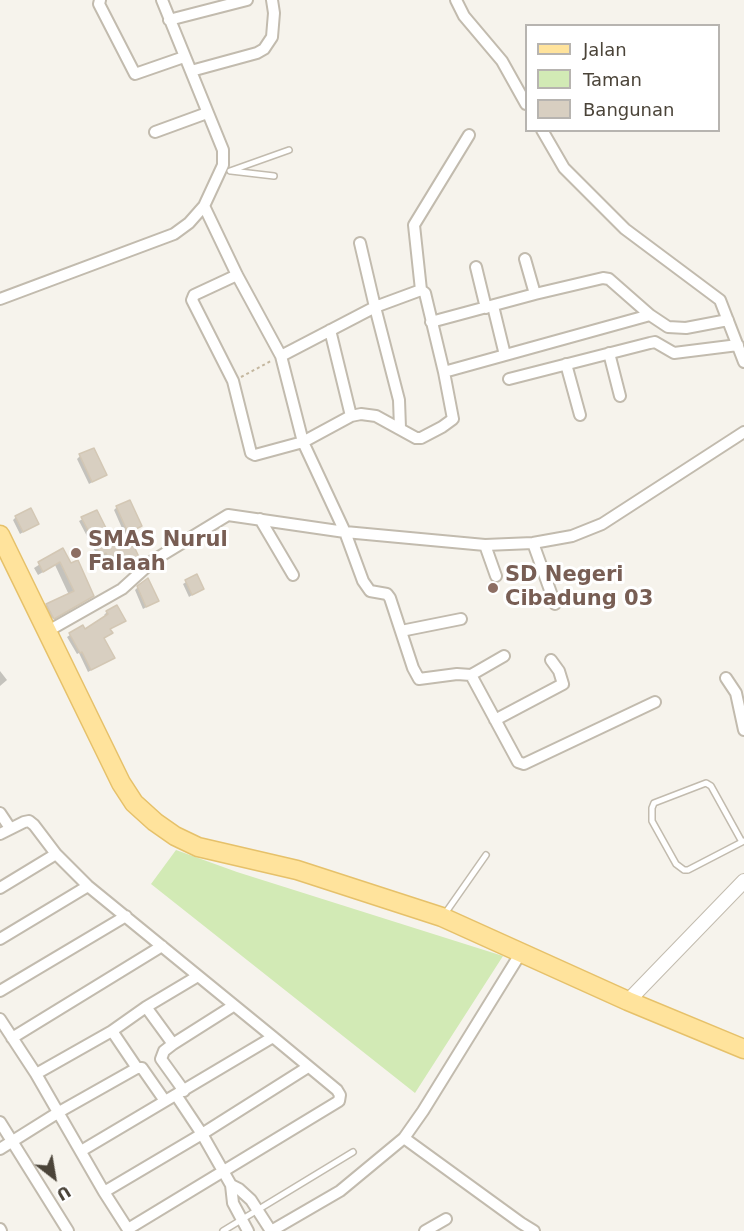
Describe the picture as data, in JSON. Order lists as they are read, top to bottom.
{
  "places": ["SMAS Nurul Falaah", "SD Negeri Cibadung 03"],
  "legend": ["Jalan", "Taman", "Bangunan"],
  "north": "bottom right"
}
